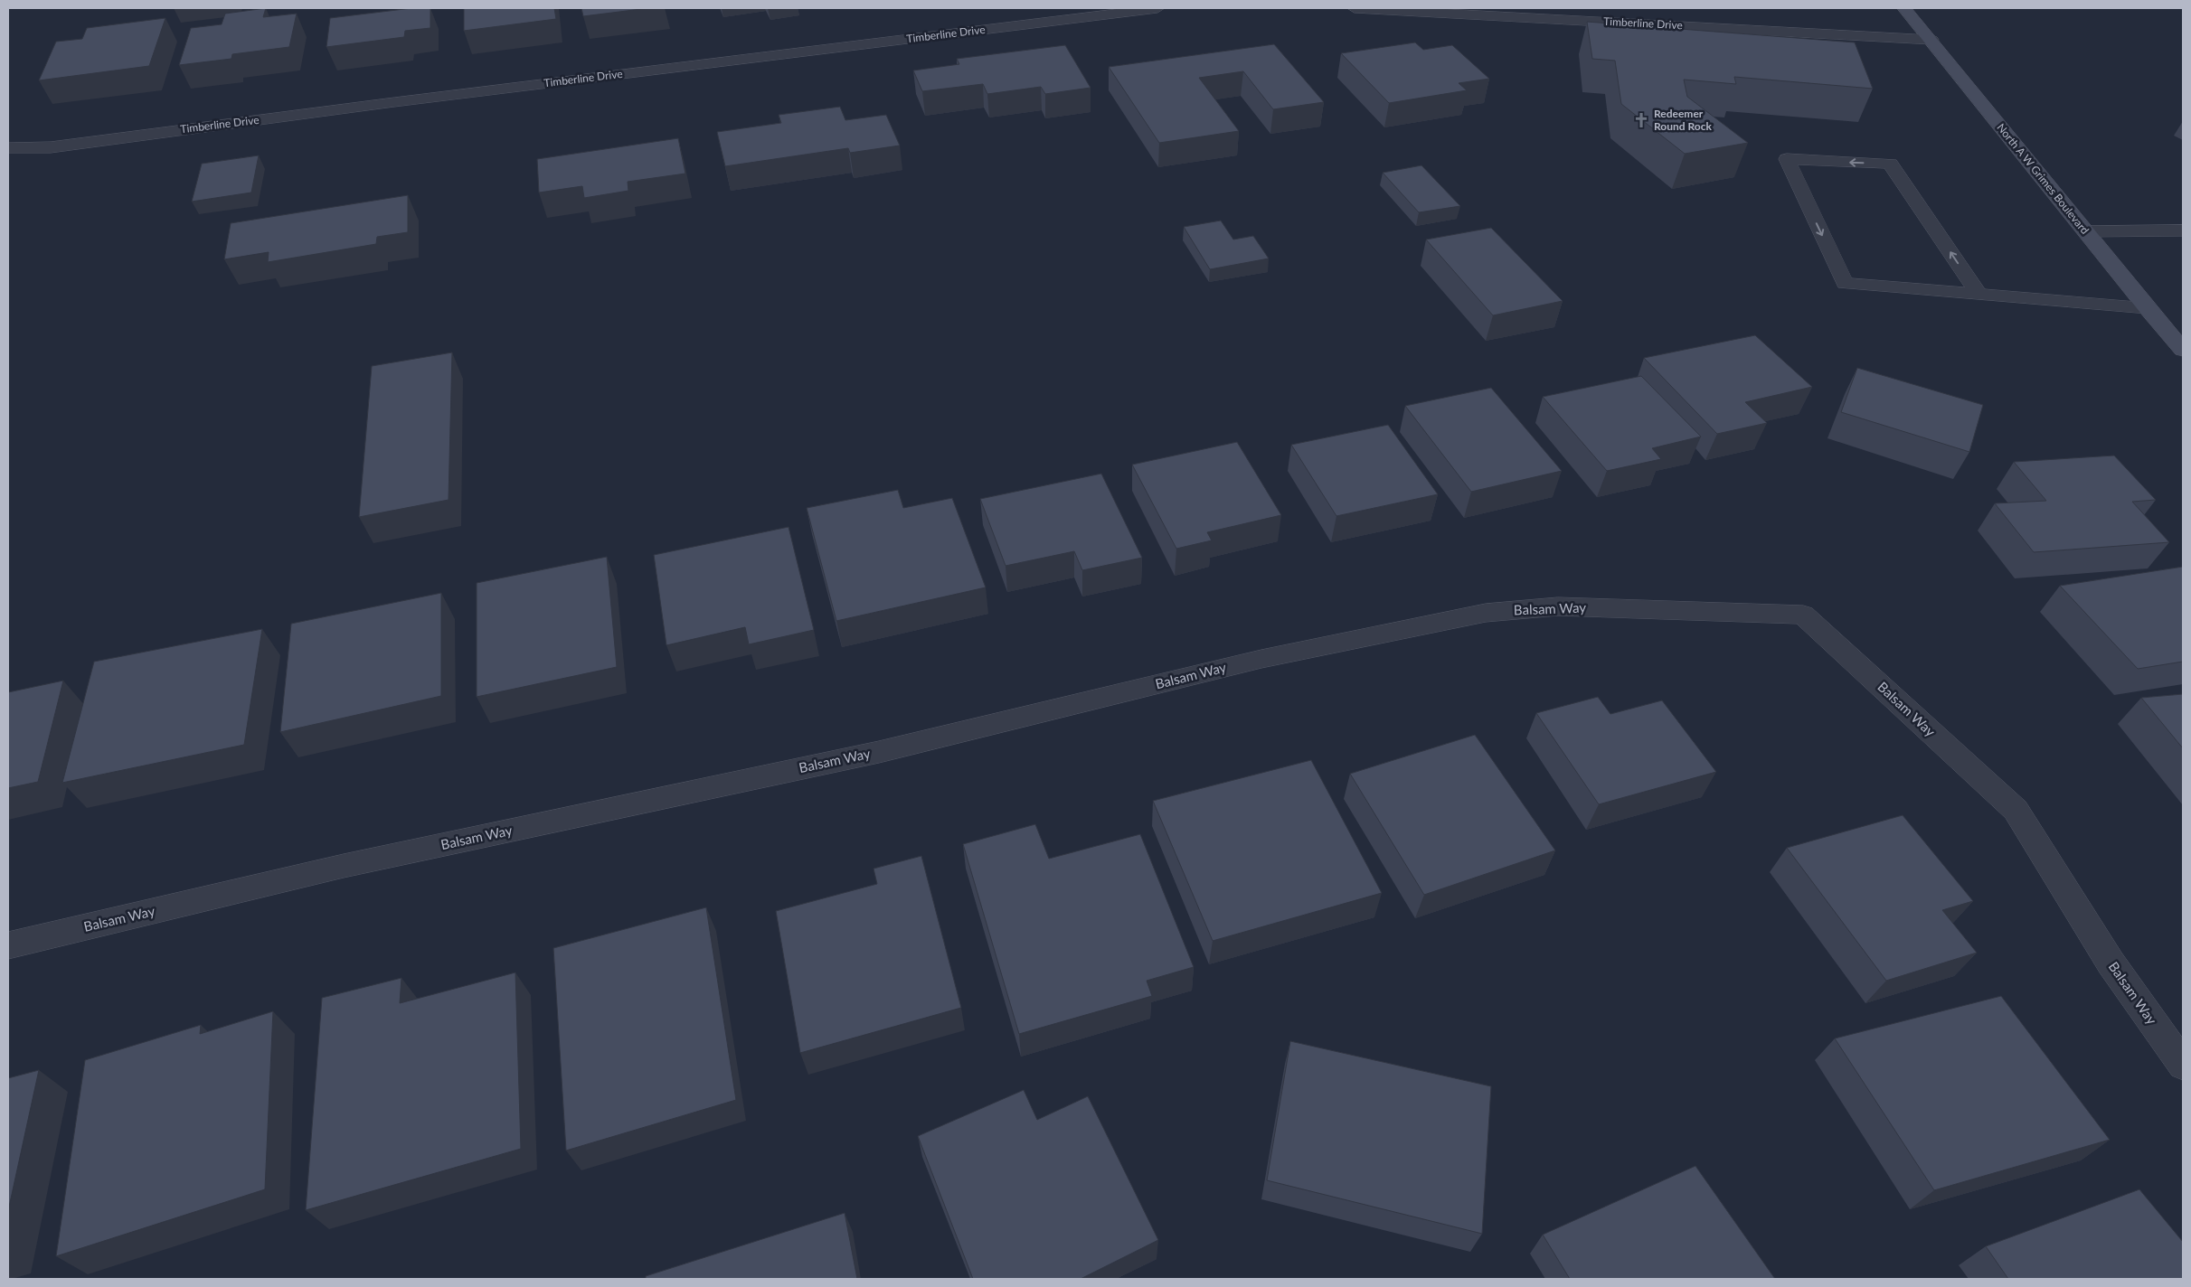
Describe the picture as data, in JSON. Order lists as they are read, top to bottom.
{
  "streets": {
    "main road": ["North A W Grimes Boulevard"],
    "street": ["Timberline Drive", "Balsam Way"]
  },
  "crossings": [
    ["Timberline Drive", "North A W Grimes Boulevard"]
  ],
  "places": {
    "church": ["Redeemer Round Rock"]
  }
}
